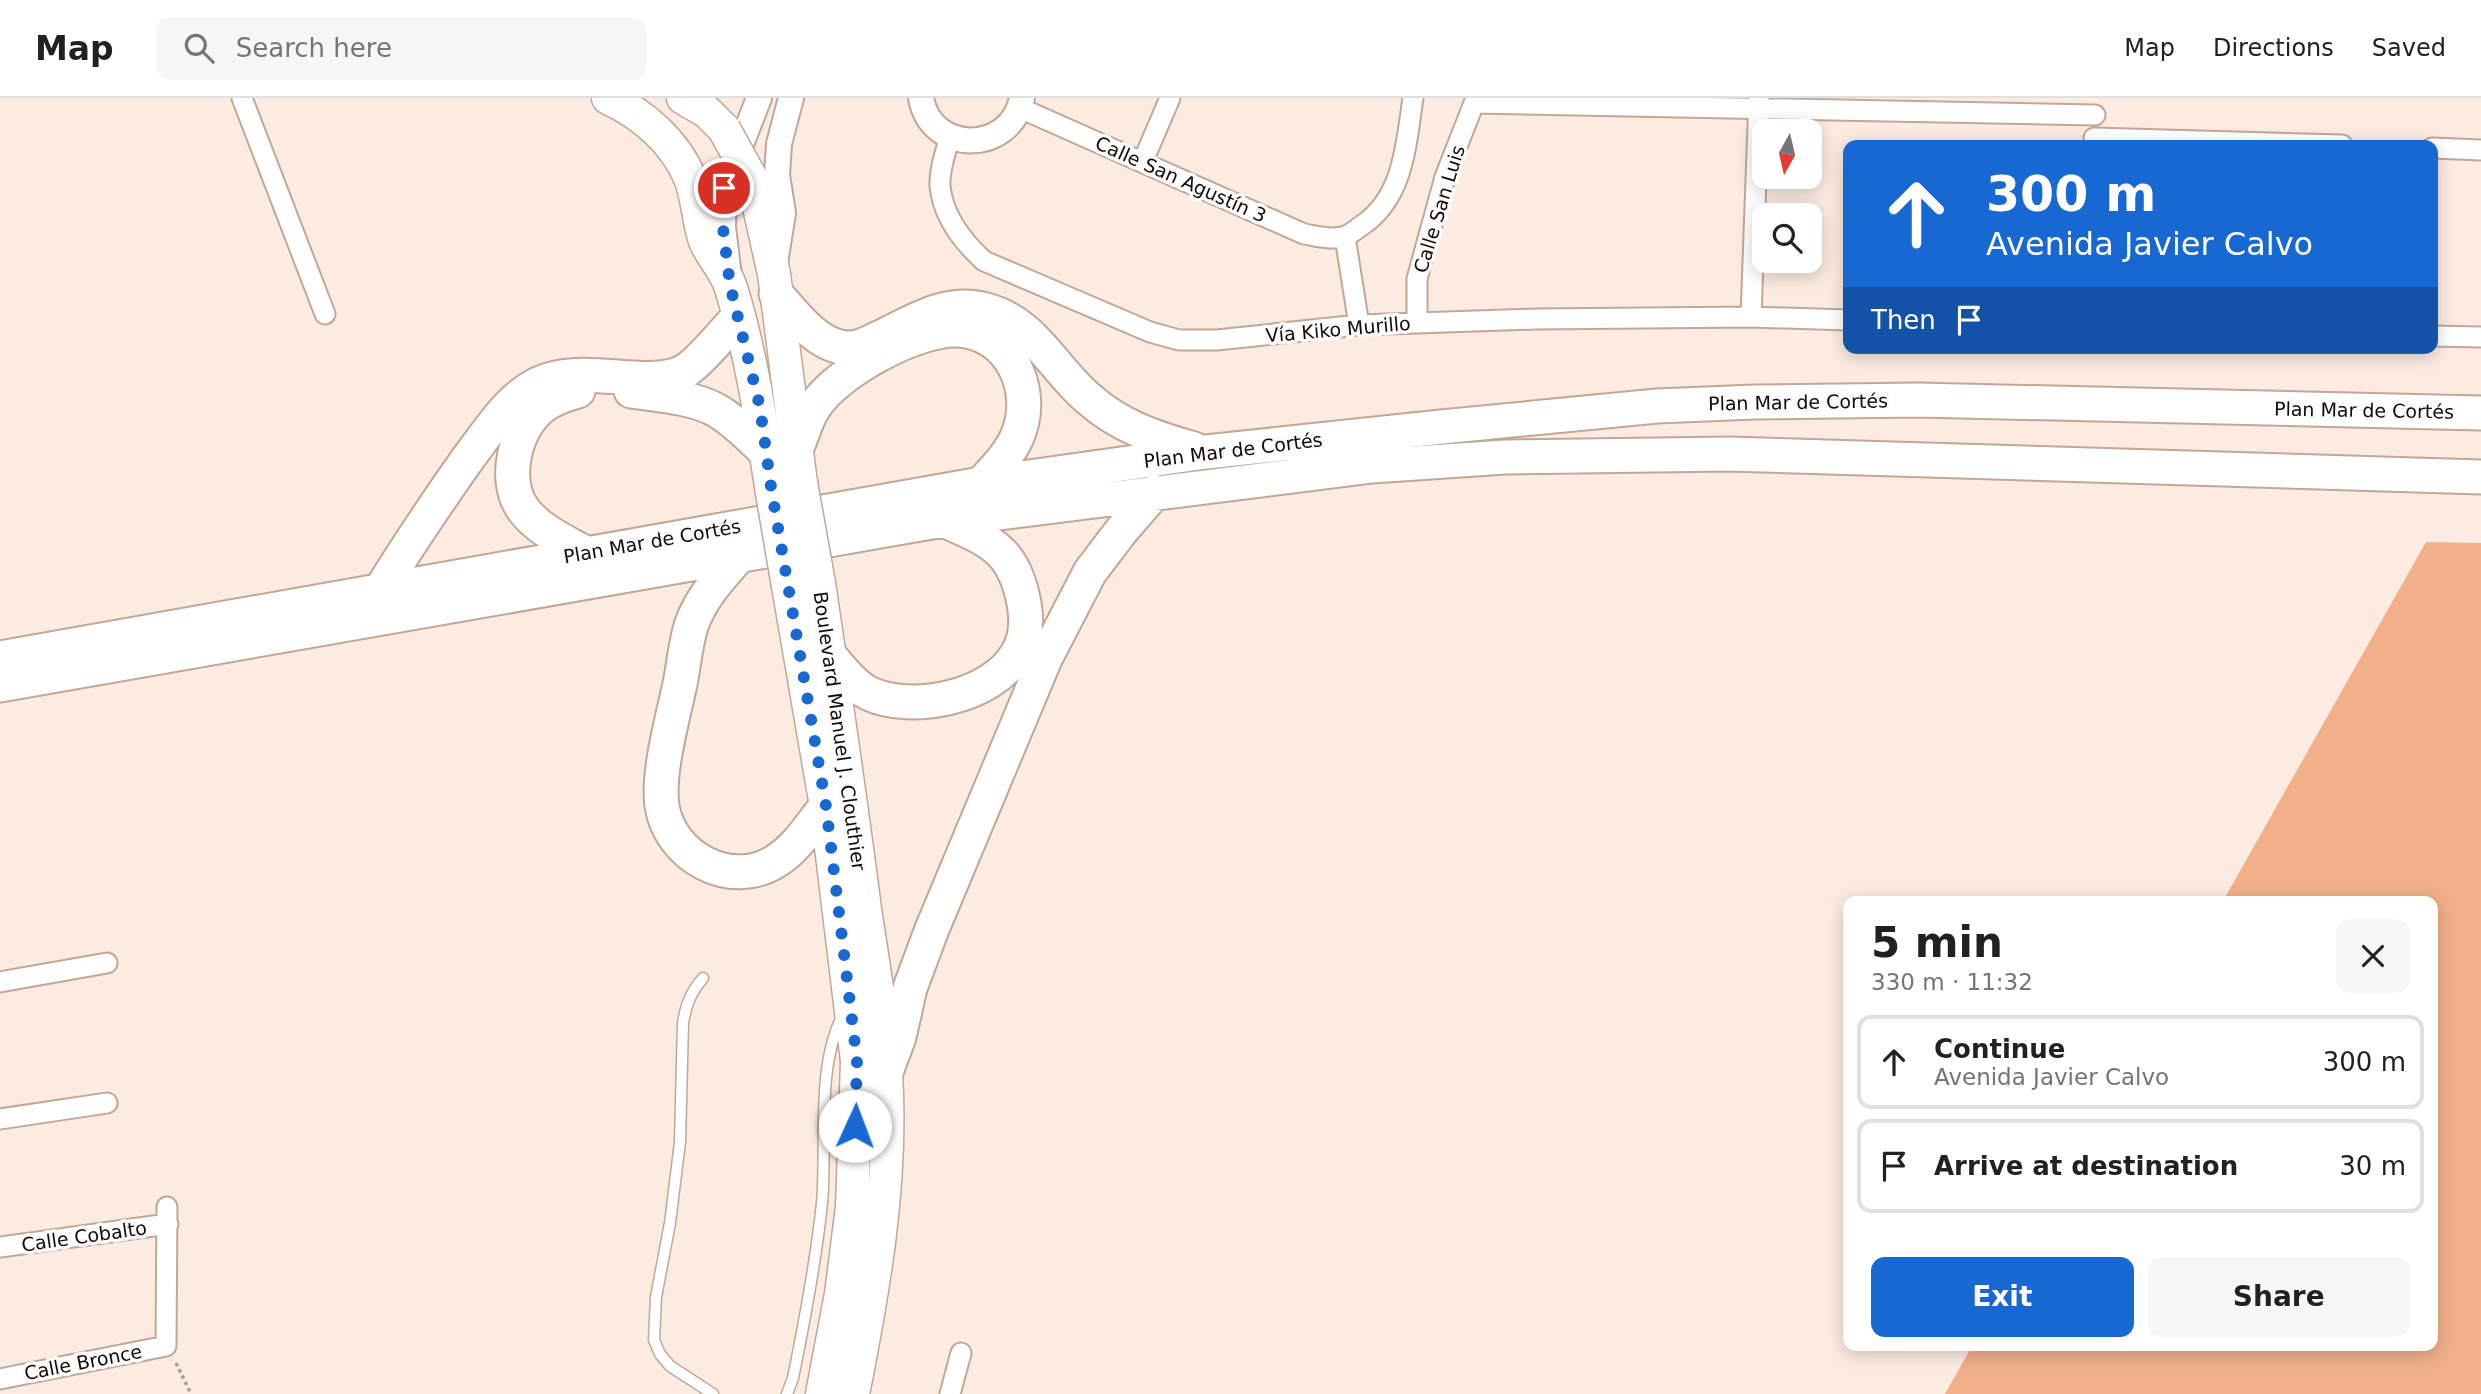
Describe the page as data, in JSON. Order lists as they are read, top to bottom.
{
  "streets": {
    "highway": ["Plan Mar de Cortés"],
    "main road": ["Boulevard Manuel J. Clouthier"],
    "street": [
      "Calle San Agustín 3",
      "Calle San Luis",
      "Vía Kiko Murillo",
      "Calle Cobalto",
      "Calle Bronce"
    ]
  },
  "crossings": [
    ["Calle San Luis", "Vía Kiko Murillo"],
    ["Calle Cobalto", "Calle Bronce"]
  ],
  "north": "bottom",
  "page": {
    "header": "Map",
    "search": "Search here",
    "nav": ["Map", "Directions", "Saved"],
    "turn": ["300 m", "Avenida Javier Calvo"],
    "then": "Then",
    "heading": ["5 min", "330 m · 11:32"],
    "list": [
      {
        "name": "Continue",
        "note": "Avenida Javier Calvo",
        "value": "300 m"
      },
      {
        "name": "Arrive at destination",
        "value": "30 m"
      }
    ],
    "buttons": ["Exit", "Share"]
  }
}
